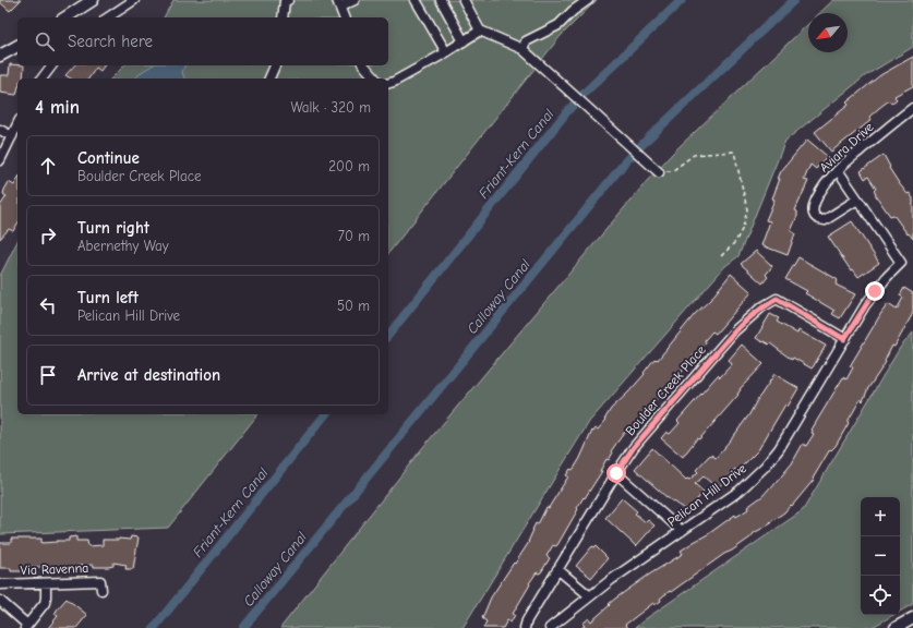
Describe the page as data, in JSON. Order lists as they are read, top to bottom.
{
  "streets": {
    "street": [
      "Aviara Drive",
      "Boulder Creek Place",
      "Pelican Hill Drive",
      "Via Ravenna"
    ]
  },
  "crossings": [
    ["Aviara Drive", "Pelican Hill Drive"],
    ["Boulder Creek Place", "Pelican Hill Drive"]
  ],
  "water": ["Friant-Kern Canal", "Calloway Canal"],
  "north": "bottom left",
  "page": {
    "search": "Search here",
    "heading": ["4 min", "Walk · 320 m"],
    "list": [
      ["Continue", "Boulder Creek Place", "200 m"],
      ["Turn right", "Abernethy Way", "70 m"],
      ["Turn left", "Pelican Hill Drive", "50 m"],
      "Arrive at destination"
    ],
    "map_buttons": ["+", "−"]
  }
}
